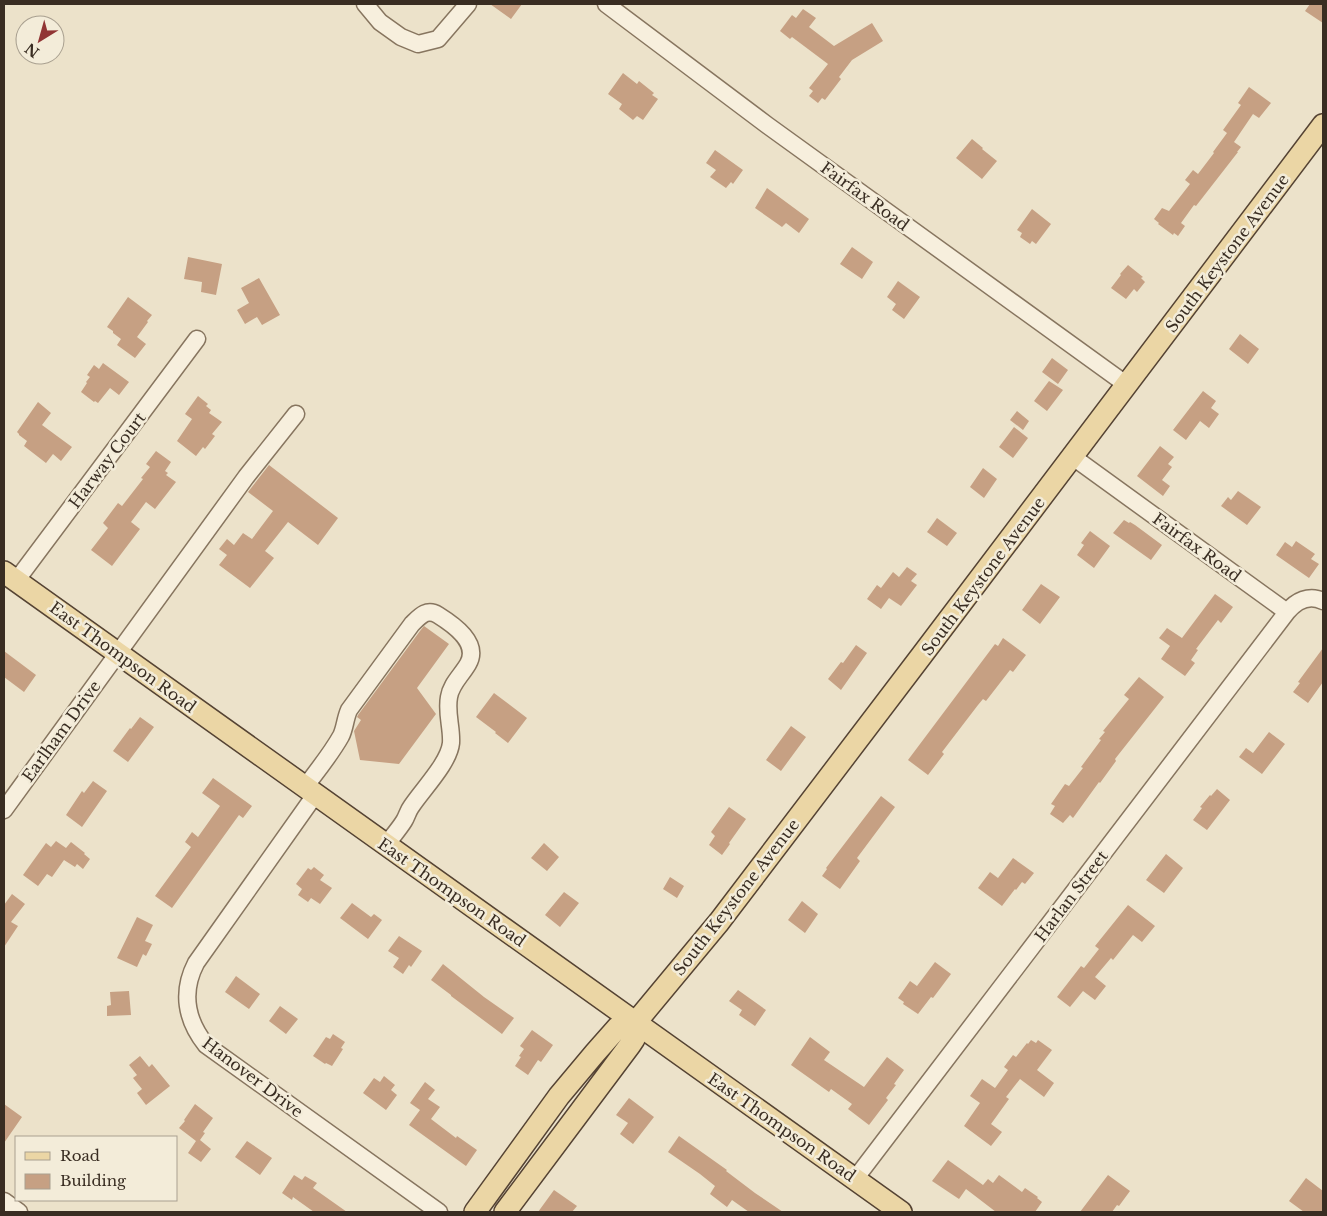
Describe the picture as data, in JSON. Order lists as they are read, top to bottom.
{
  "streets": {
    "main road": ["South Keystone Avenue", "East Thompson Road"],
    "street": [
      "Fairfax Road",
      "Harway Court",
      "Earlham Drive",
      "Harlan Street",
      "Hanover Drive"
    ]
  },
  "crossings": [
    ["Fairfax Road", "South Keystone Avenue"],
    ["Fairfax Road", "Harlan Street"],
    ["South Keystone Avenue", "East Thompson Road"],
    ["Harway Court", "East Thompson Road"],
    ["East Thompson Road", "Earlham Drive"],
    ["East Thompson Road", "Harlan Street"],
    ["East Thompson Road", "Hanover Drive"]
  ],
  "legend": ["Road", "Building"],
  "north": "bottom left"
}
